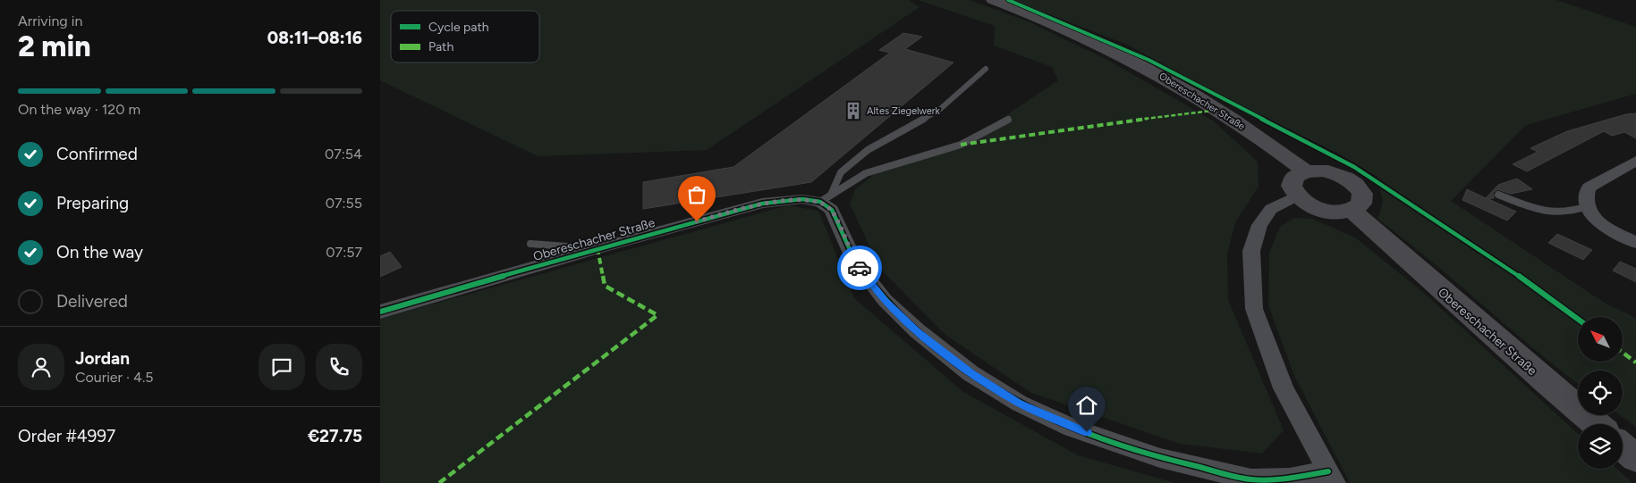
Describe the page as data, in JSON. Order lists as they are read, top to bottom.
{
  "streets": {
    "main road": ["Obereschacher Straße"]
  },
  "places": {
    "building": ["Altes Ziegelwerk"]
  },
  "legend": ["Cycle path", "Path"],
  "north": "top left",
  "page": {
    "heading": ["2 min", "Arriving in", "08:11–08:16"],
    "panel": [
      "Jordan",
      "Courier · 4.5",
      "Order #4997",
      "€27.75"
    ],
    "bar": "On the way · 120 m",
    "list": [
      ["Confirmed", "07:54"],
      ["Preparing", "07:55"],
      ["On the way", "07:57"],
      "Delivered"
    ]
  }
}
